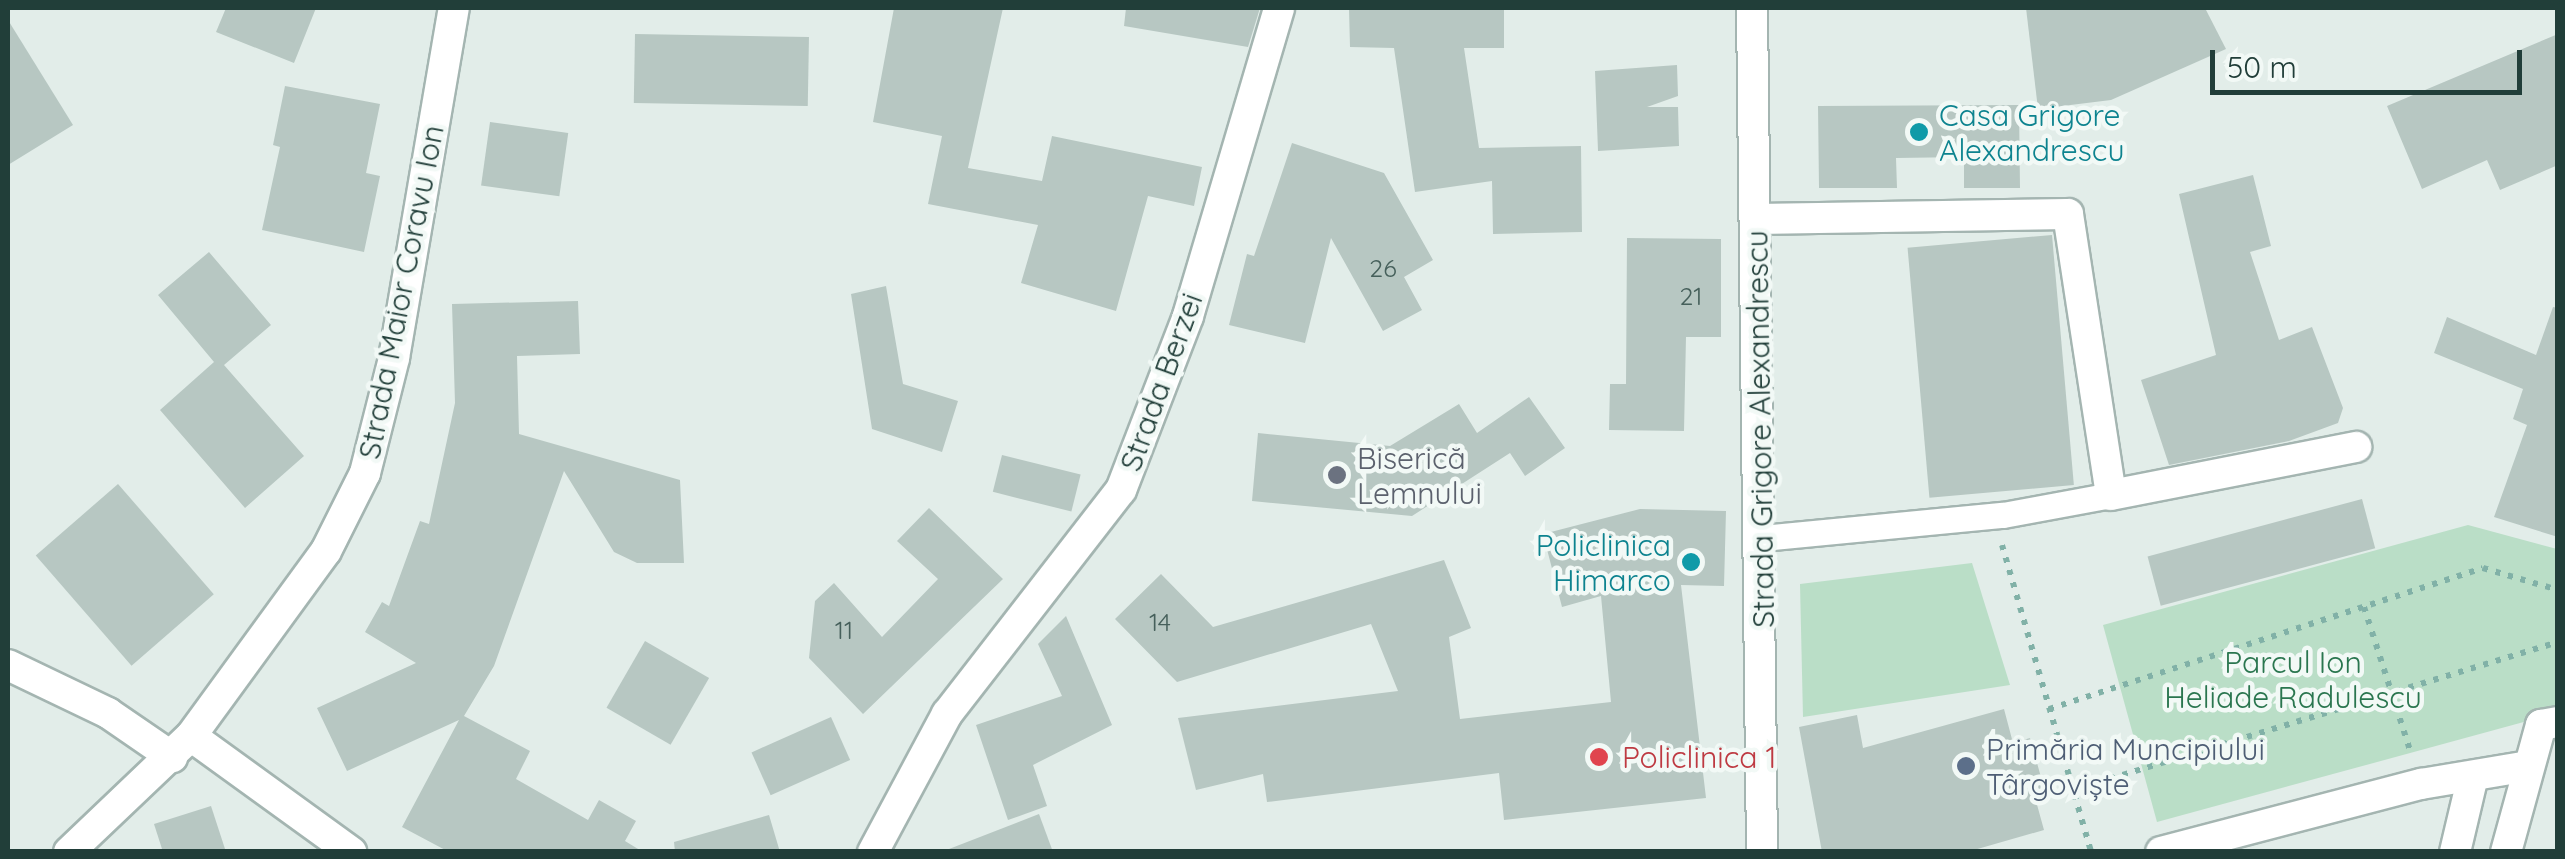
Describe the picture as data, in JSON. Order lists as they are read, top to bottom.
{
  "streets": {
    "street": ["Strada Maior Coravu Ion", "Strada Berzei", "Strada Grigore Alexandrescu"]
  },
  "parks": ["Parcul Ion Heliade Radulescu"],
  "places": [
    "Casa Grigore Alexandrescu",
    "Biserică Lemnului",
    "Policlinica Himarco",
    "Policlinica 1",
    "Primăria Muncipiului Târgoviște"
  ],
  "house_numbers": [
    "26",
    "21",
    "14",
    "11"
  ],
  "scale_bar": "50 m"
}
